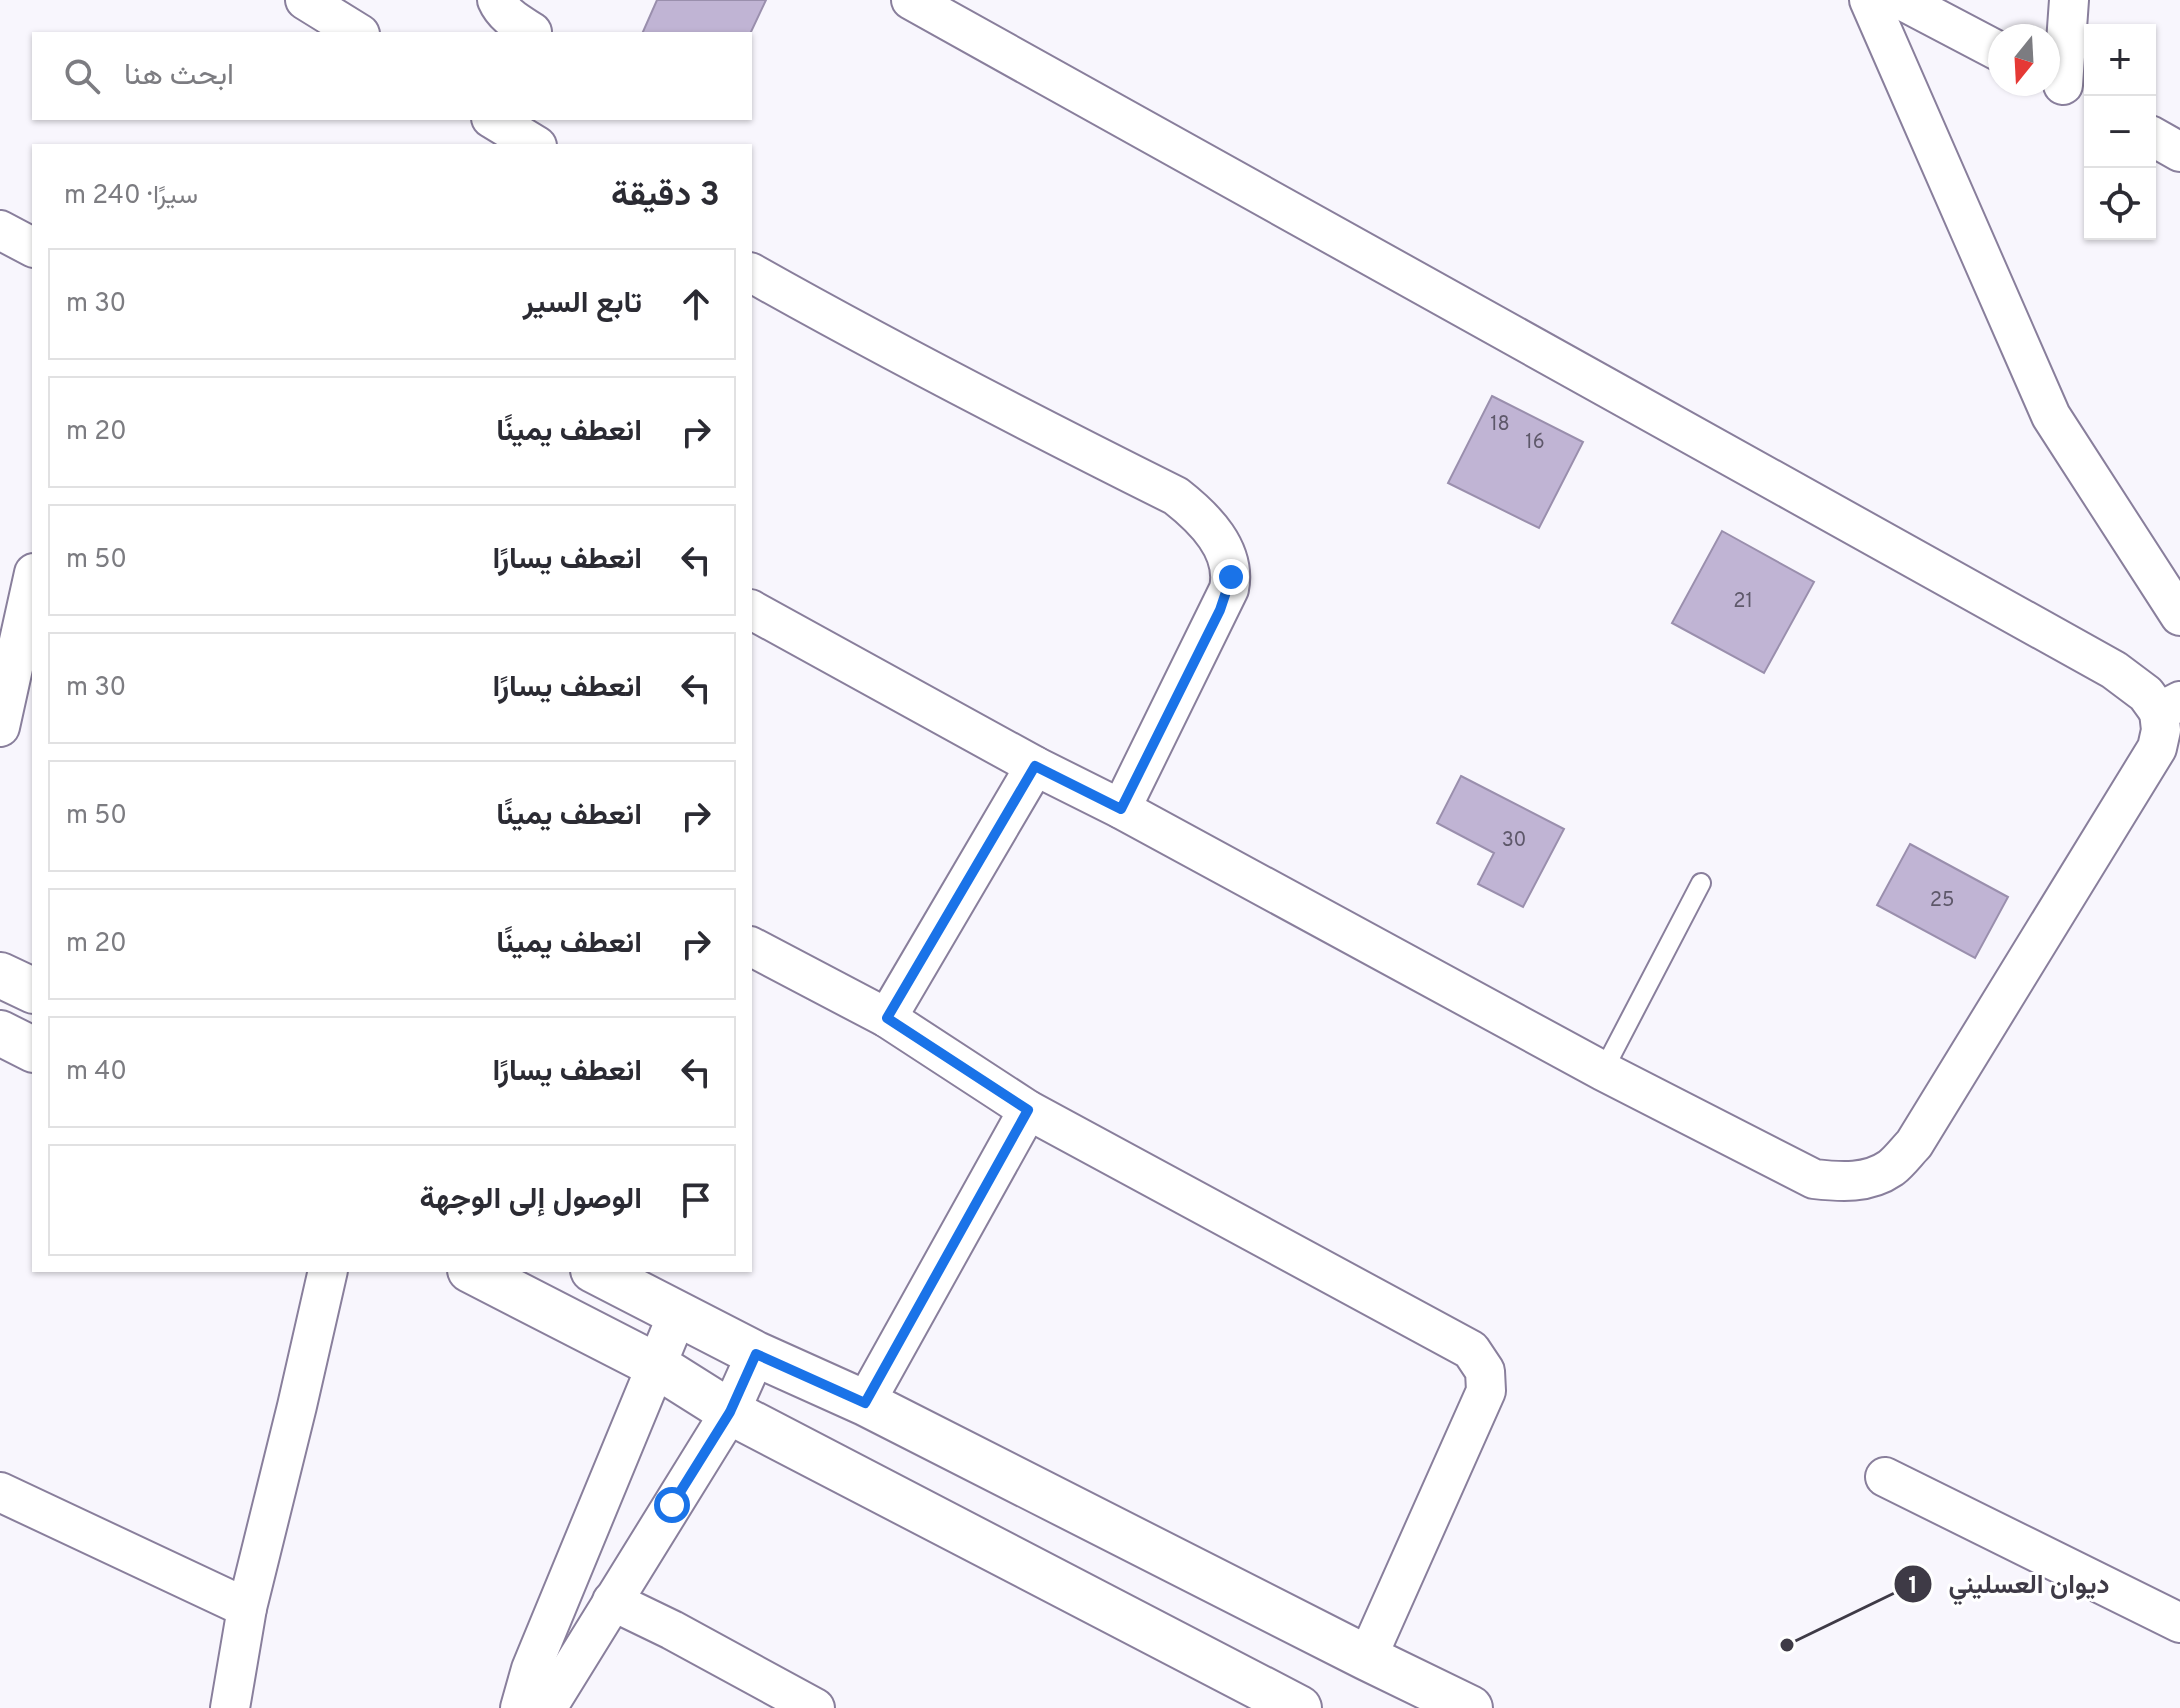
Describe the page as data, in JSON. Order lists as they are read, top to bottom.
{
  "places": ["ديوان العسليني"],
  "house_numbers": [
    "18",
    "16",
    "21",
    "30",
    "25"
  ],
  "north": "bottom",
  "page": {
    "map_buttons": ["+", "−"],
    "search": "ابحث هنا",
    "heading": ["3 دقيقة", "سيرًا · 240 m"],
    "list": [
      ["تابع السير", "30 m"],
      ["انعطف يمينًا", "20 m"],
      ["انعطف يسارًا", "50 m"],
      ["انعطف يسارًا", "30 m"],
      ["انعطف يمينًا", "50 m"],
      ["انعطف يمينًا", "20 m"],
      ["انعطف يسارًا", "40 m"],
      "الوصول إلى الوجهة"
    ]
  }
}
